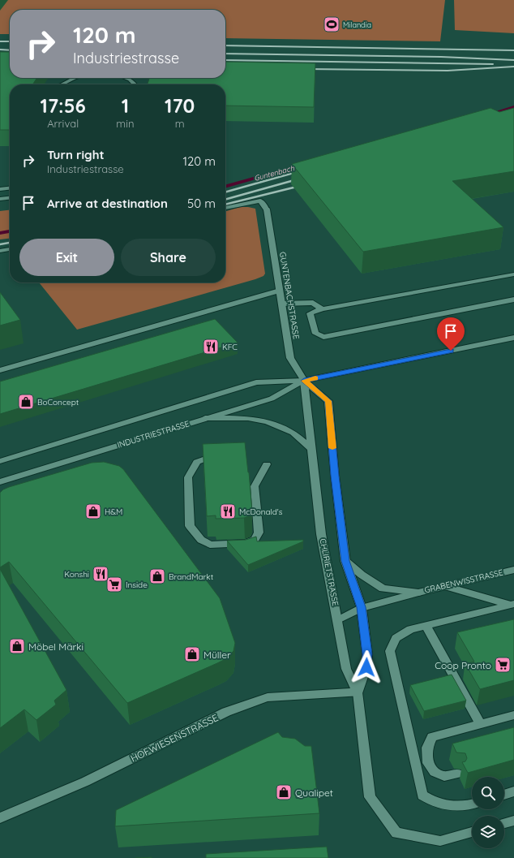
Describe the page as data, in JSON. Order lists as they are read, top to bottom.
{
  "streets": {
    "street": [
      "GUNTENBACHSTRASSE",
      "INDUSTRIESTRASSE",
      "CHLIRIETSTRASSE",
      "GRABENWISSTRASSE",
      "HOFWIESENSTRASSE"
    ]
  },
  "crossings": [
    ["GUNTENBACHSTRASSE", "INDUSTRIESTRASSE"],
    ["GUNTENBACHSTRASSE", "CHLIRIETSTRASSE"],
    ["INDUSTRIESTRASSE", "CHLIRIETSTRASSE"],
    ["CHLIRIETSTRASSE", "GRABENWISSTRASSE"],
    ["CHLIRIETSTRASSE", "HOFWIESENSTRASSE"]
  ],
  "water": ["Guntenbach"],
  "places": {
    "sports": ["Milandia"],
    "restaurant": ["KFC", "McDonald's", "Konshi"],
    "shop": [
      "BoConcept",
      "H&M",
      "BrandMarkt",
      "Möbel Märki",
      "Müller",
      "Qualipet"
    ],
    "supermarket": ["Inside", "Coop Pronto"]
  },
  "page": {
    "turn": ["120 m", "Industriestrasse"],
    "eta": [
      "17:56",
      "Arrival",
      "1",
      "min",
      "170",
      "m"
    ],
    "list": [
      {
        "name": "Turn right",
        "note": "Industriestrasse",
        "value": "120 m"
      },
      {
        "name": "Arrive at destination",
        "value": "50 m"
      }
    ],
    "buttons": ["Exit", "Share"]
  }
}
